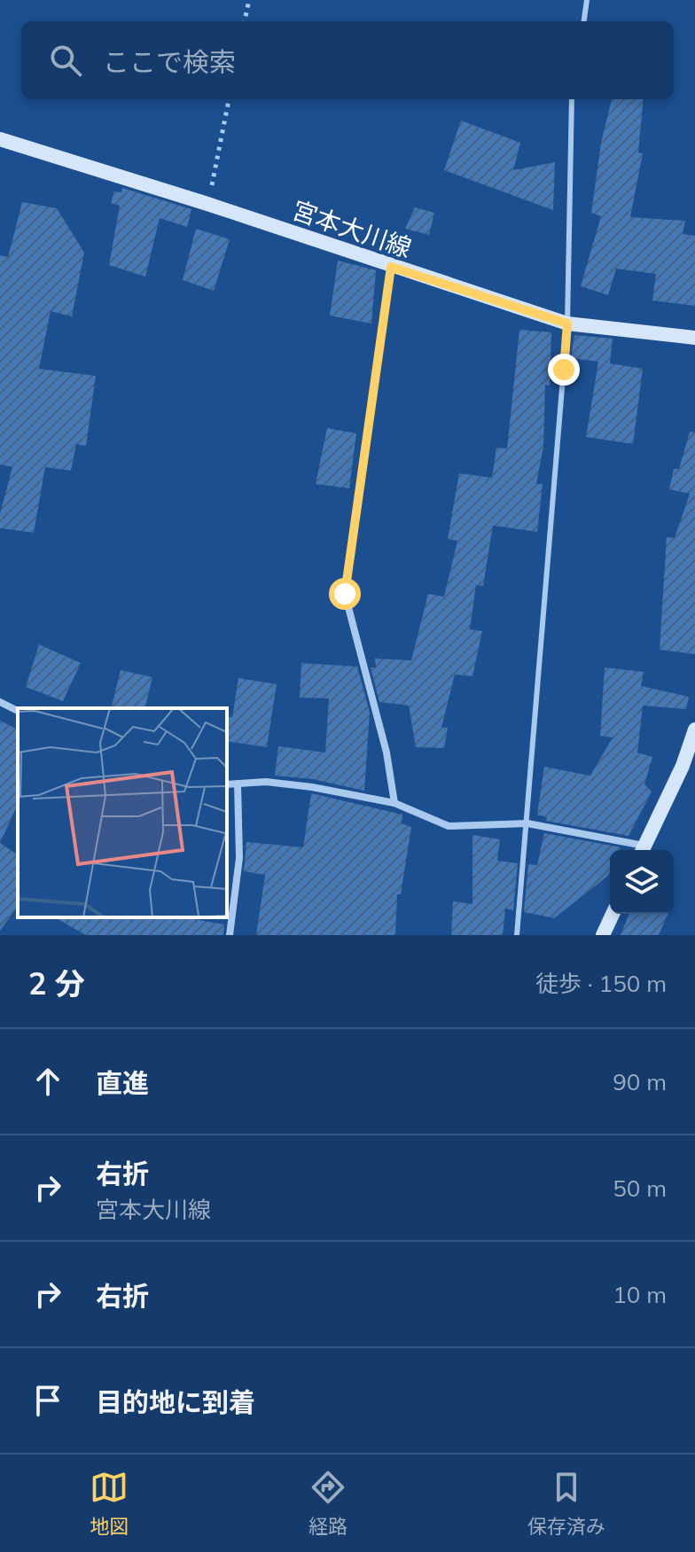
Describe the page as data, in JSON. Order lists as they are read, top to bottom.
{
  "streets": {
    "main road": ["宮本大川線"]
  },
  "page": {
    "search": "ここで検索",
    "heading": ["2 分", "徒歩 · 150 m"],
    "list": [
      ["直進", "90 m"],
      ["右折", "宮本大川線", "50 m"],
      ["右折", "10 m"],
      "目的地に到着"
    ],
    "nav": ["地図", "経路", "保存済み"]
  }
}
